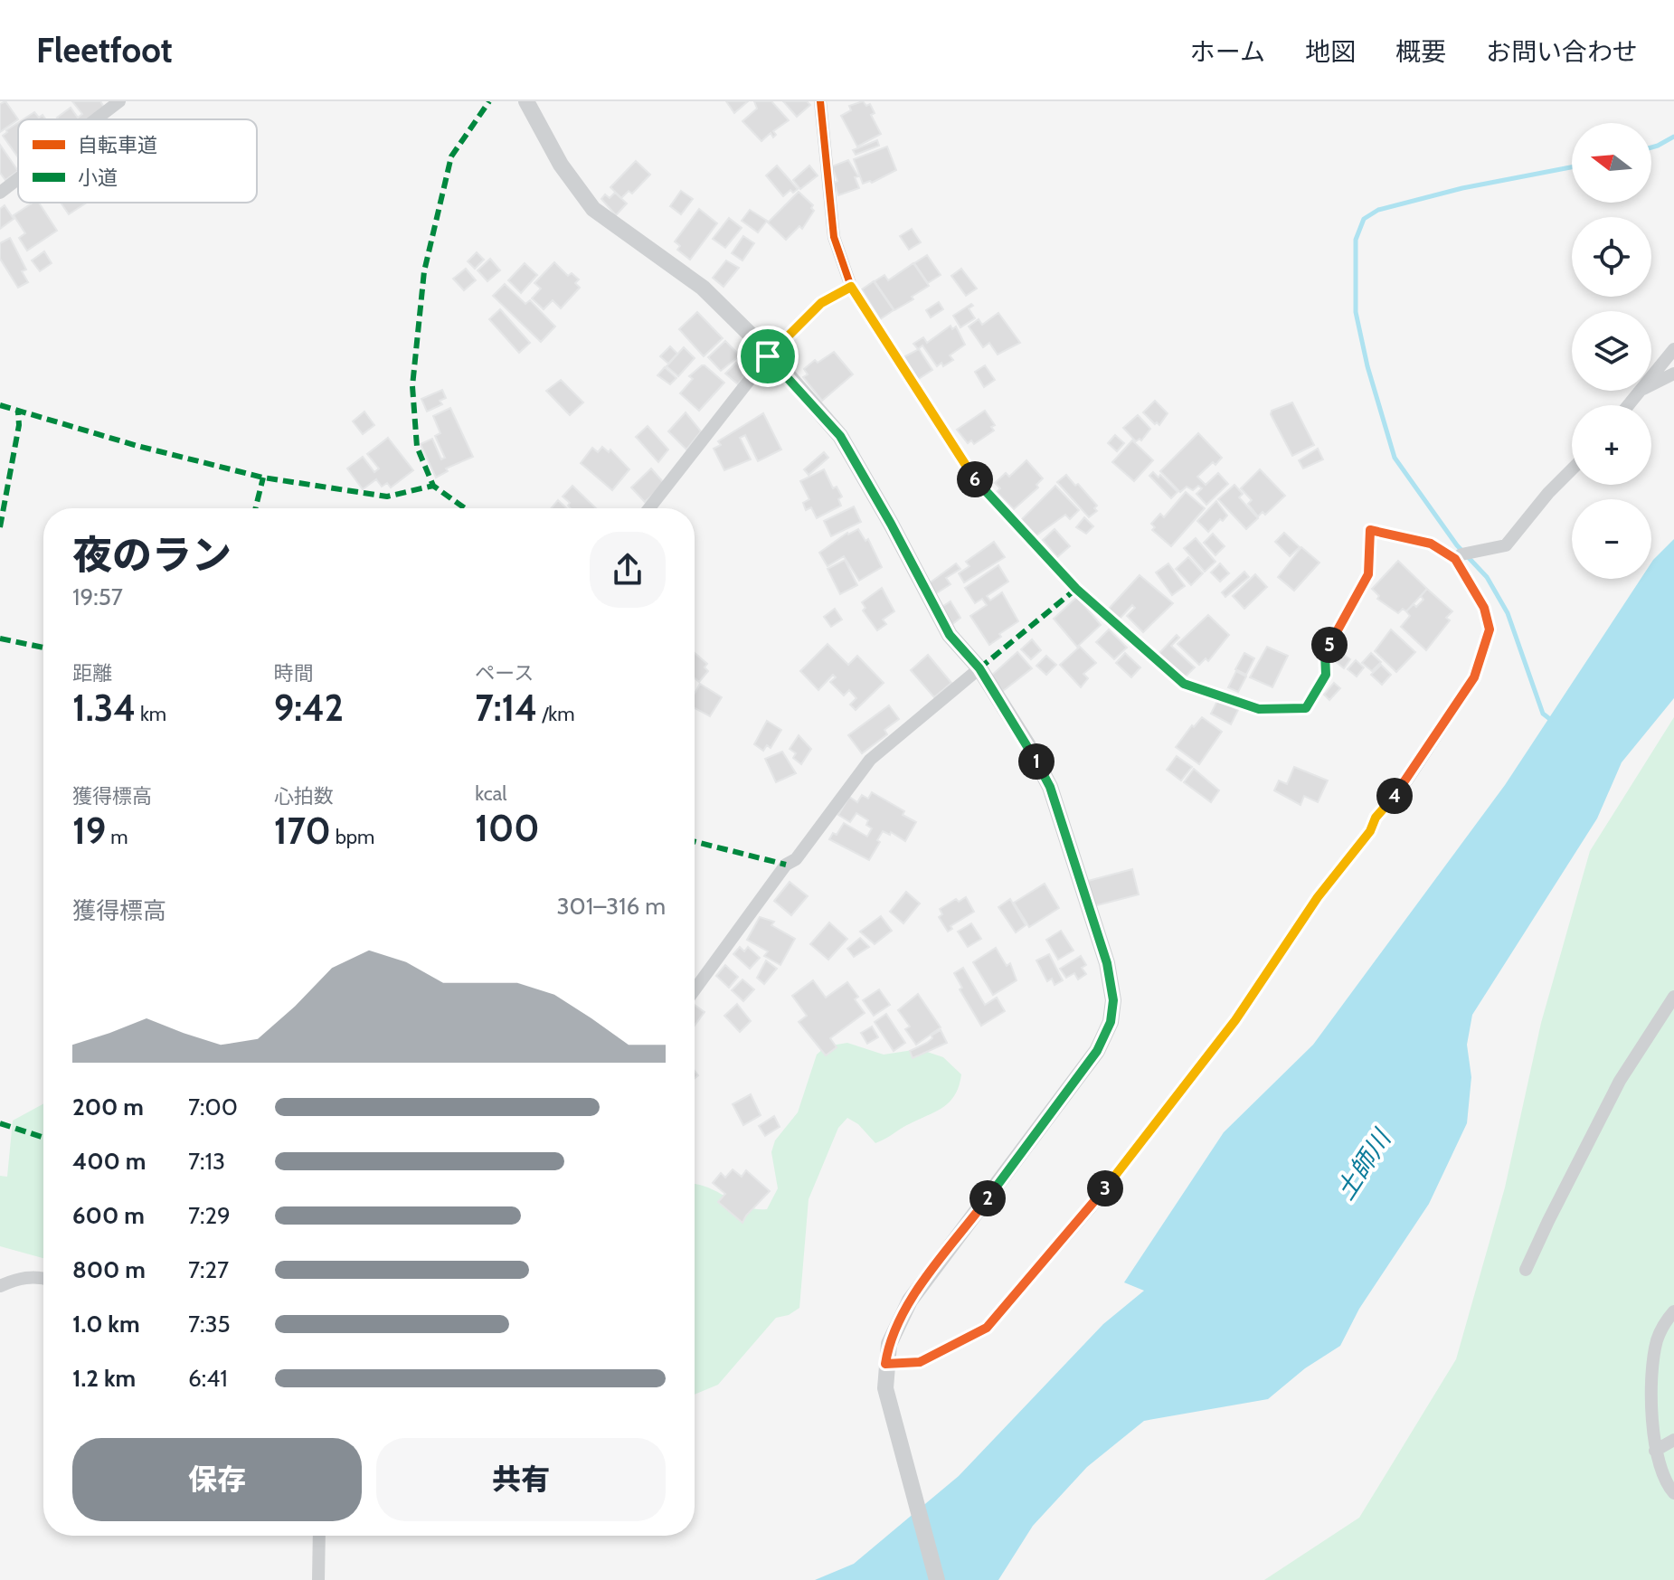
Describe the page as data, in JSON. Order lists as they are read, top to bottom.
{
  "water": ["土師川"],
  "legend": ["自転車道", "小道"],
  "north": "left",
  "page": {
    "header": "Fleetfoot",
    "nav": [
      "ホーム",
      "地図",
      "概要",
      "お問い合わせ"
    ],
    "map_buttons": ["+", "−"],
    "pins": [
      "6",
      "5",
      "1",
      "4",
      "3",
      "2"
    ],
    "heading": ["夜のラン", "19:57"],
    "stats": [
      ["距離", "1.34 km"],
      ["時間", "9:42"],
      ["ペース", "7:14 /km"],
      ["獲得標高", "19 m"],
      ["心拍数", "170 bpm"],
      ["kcal", "100"]
    ],
    "chart": ["獲得標高", "301–316 m"],
    "list": [
      {
        "name": "200 m",
        "note": "7:00"
      },
      {
        "name": "400 m",
        "note": "7:13"
      },
      {
        "name": "600 m",
        "note": "7:29"
      },
      {
        "name": "800 m",
        "note": "7:27"
      },
      {
        "name": "1.0 km",
        "note": "7:35"
      },
      {
        "name": "1.2 km",
        "note": "6:41"
      }
    ],
    "buttons": ["保存", "共有"]
  }
}
